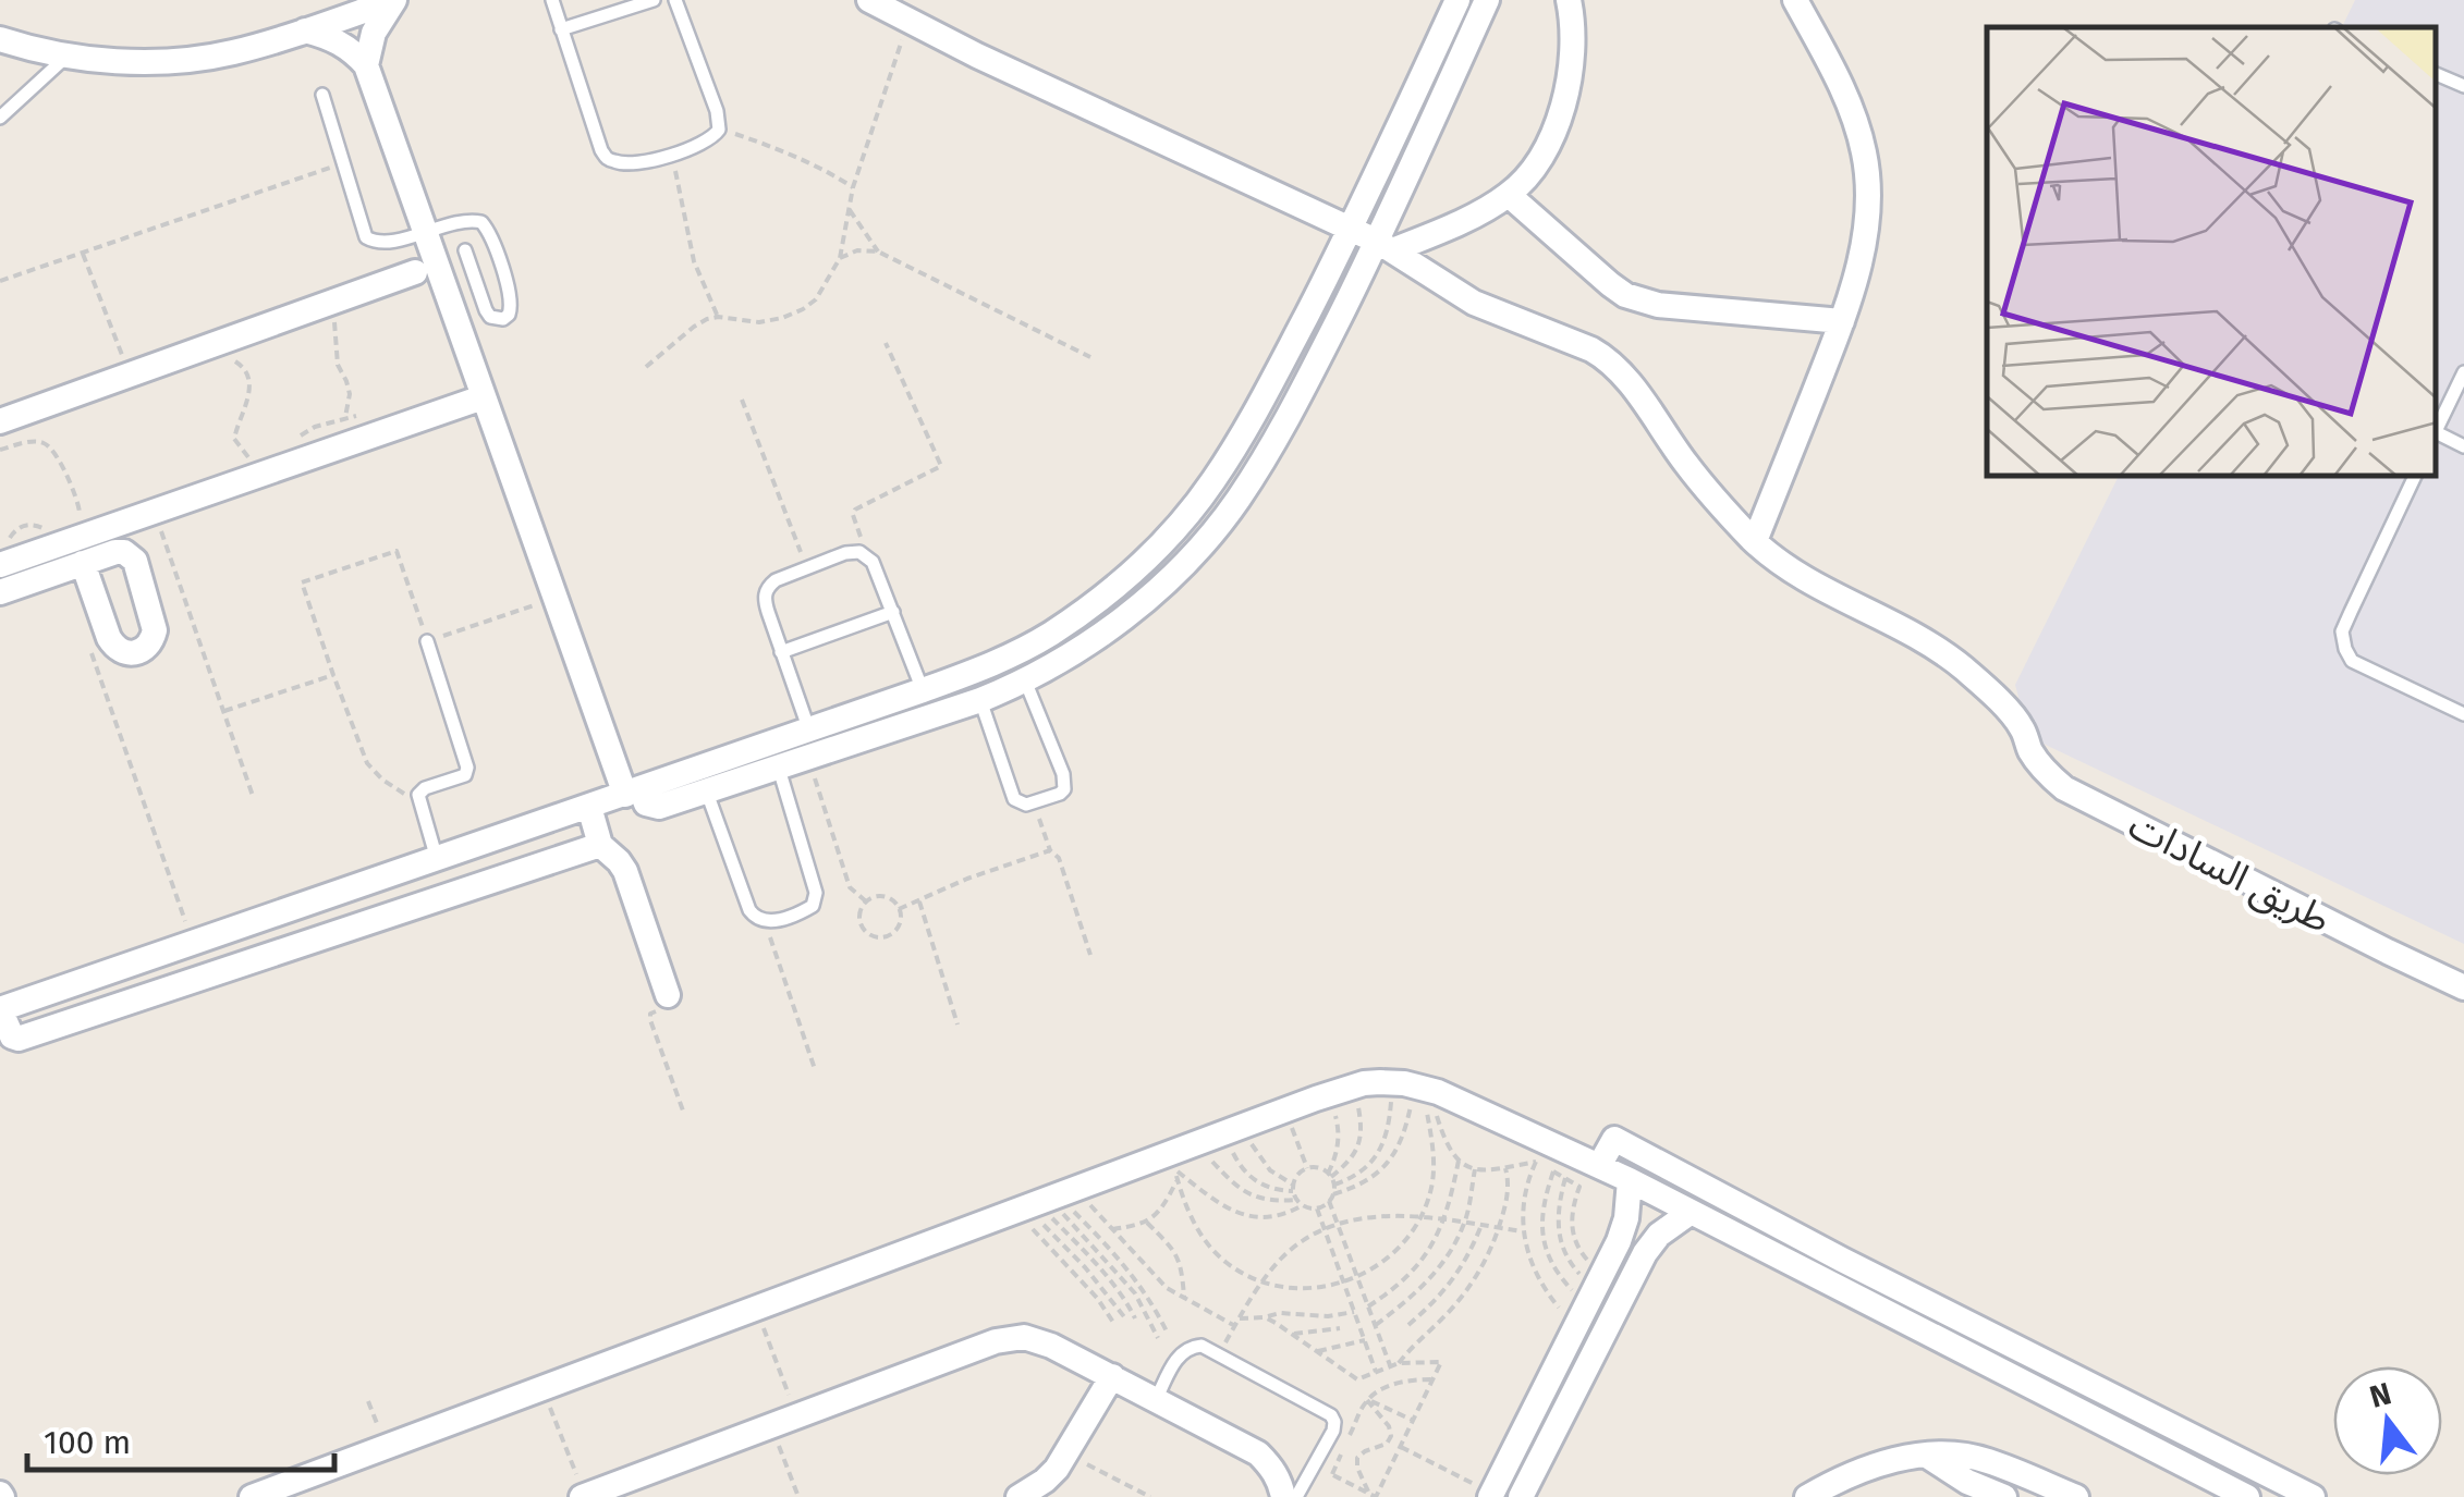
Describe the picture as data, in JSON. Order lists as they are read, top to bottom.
{
  "streets": {
    "street": ["طريق السادات"]
  },
  "scale_bar": "100 m",
  "north": "top"
}
